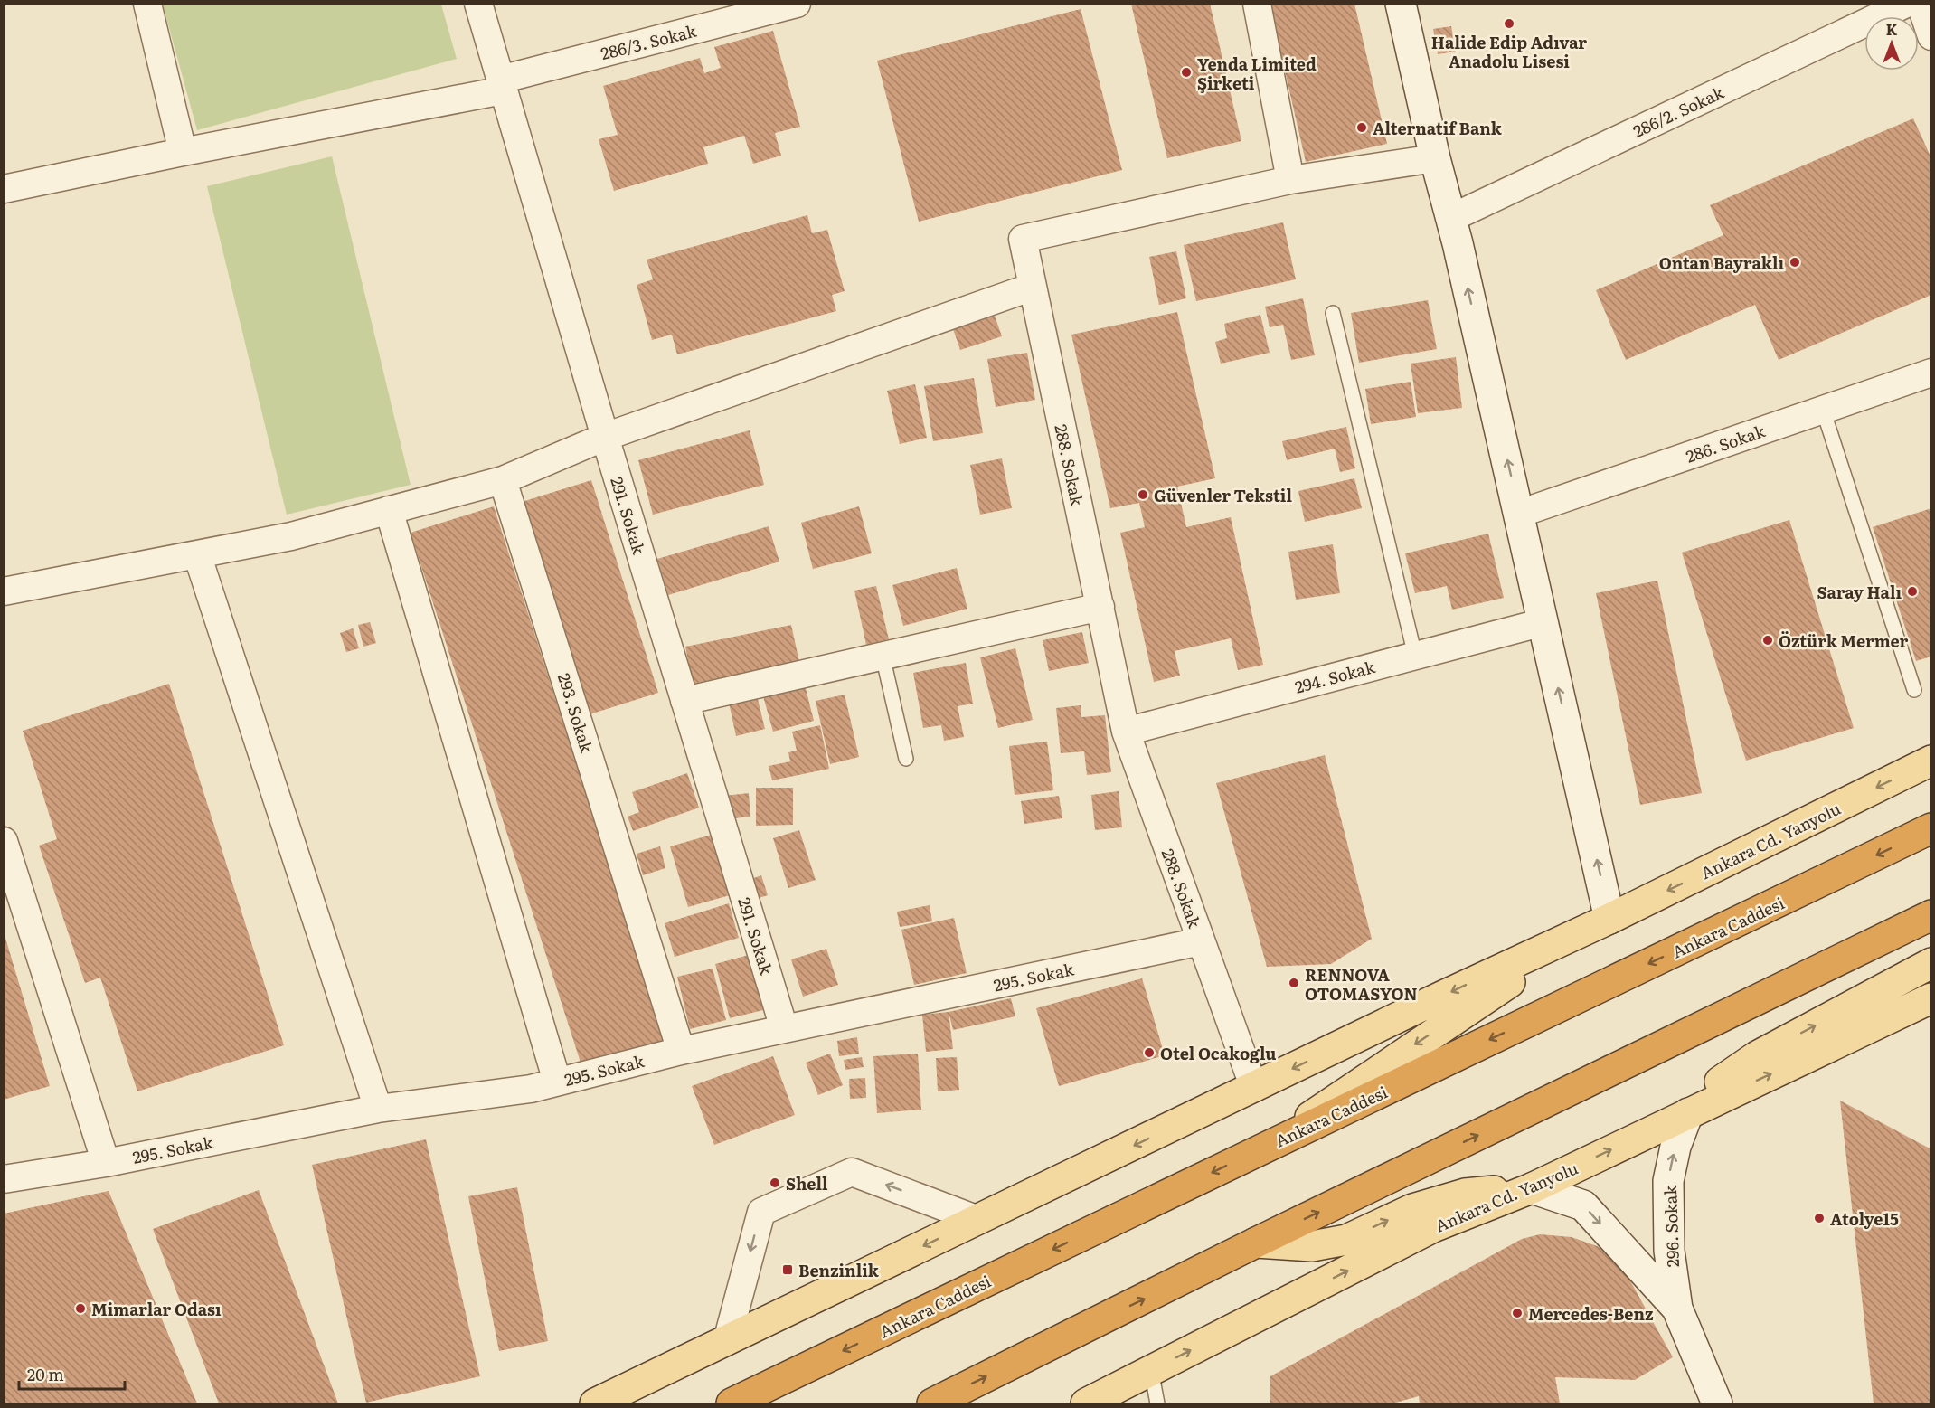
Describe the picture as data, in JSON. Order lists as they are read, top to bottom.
{
  "streets": {
    "highway": ["Ankara Caddesi"],
    "main road": ["Ankara Cd. Yanyolu", "296. Sokak"],
    "street": [
      "286/3. Sokak",
      "286/2. Sokak",
      "286. Sokak",
      "288. Sokak",
      "291. Sokak",
      "294. Sokak",
      "293. Sokak",
      "295. Sokak"
    ]
  },
  "crossings": [
    ["286/3. Sokak", "291. Sokak"],
    ["288. Sokak", "294. Sokak"],
    ["288. Sokak", "295. Sokak"],
    ["291. Sokak", "295. Sokak"],
    ["293. Sokak", "295. Sokak"],
    ["Ankara Cd. Yanyolu", "296. Sokak"]
  ],
  "places": {
    "other": [
      "Halide Edip Adıvar Anadolu Lisesi",
      "Yenda Limited Şirketi",
      "Alternatif Bank",
      "Ontan Bayraklı",
      "Güvenler Tekstil",
      "Saray Halı",
      "Öztürk Mermer",
      "RENNOVA OTOMASYON",
      "Otel Ocakoglu",
      "Shell",
      "Atolye15",
      "Mimarlar Odası",
      "Mercedes-Benz"
    ],
    "transit": ["Benzinlik"]
  },
  "scale_bar": "20 m",
  "north": "top"
}
